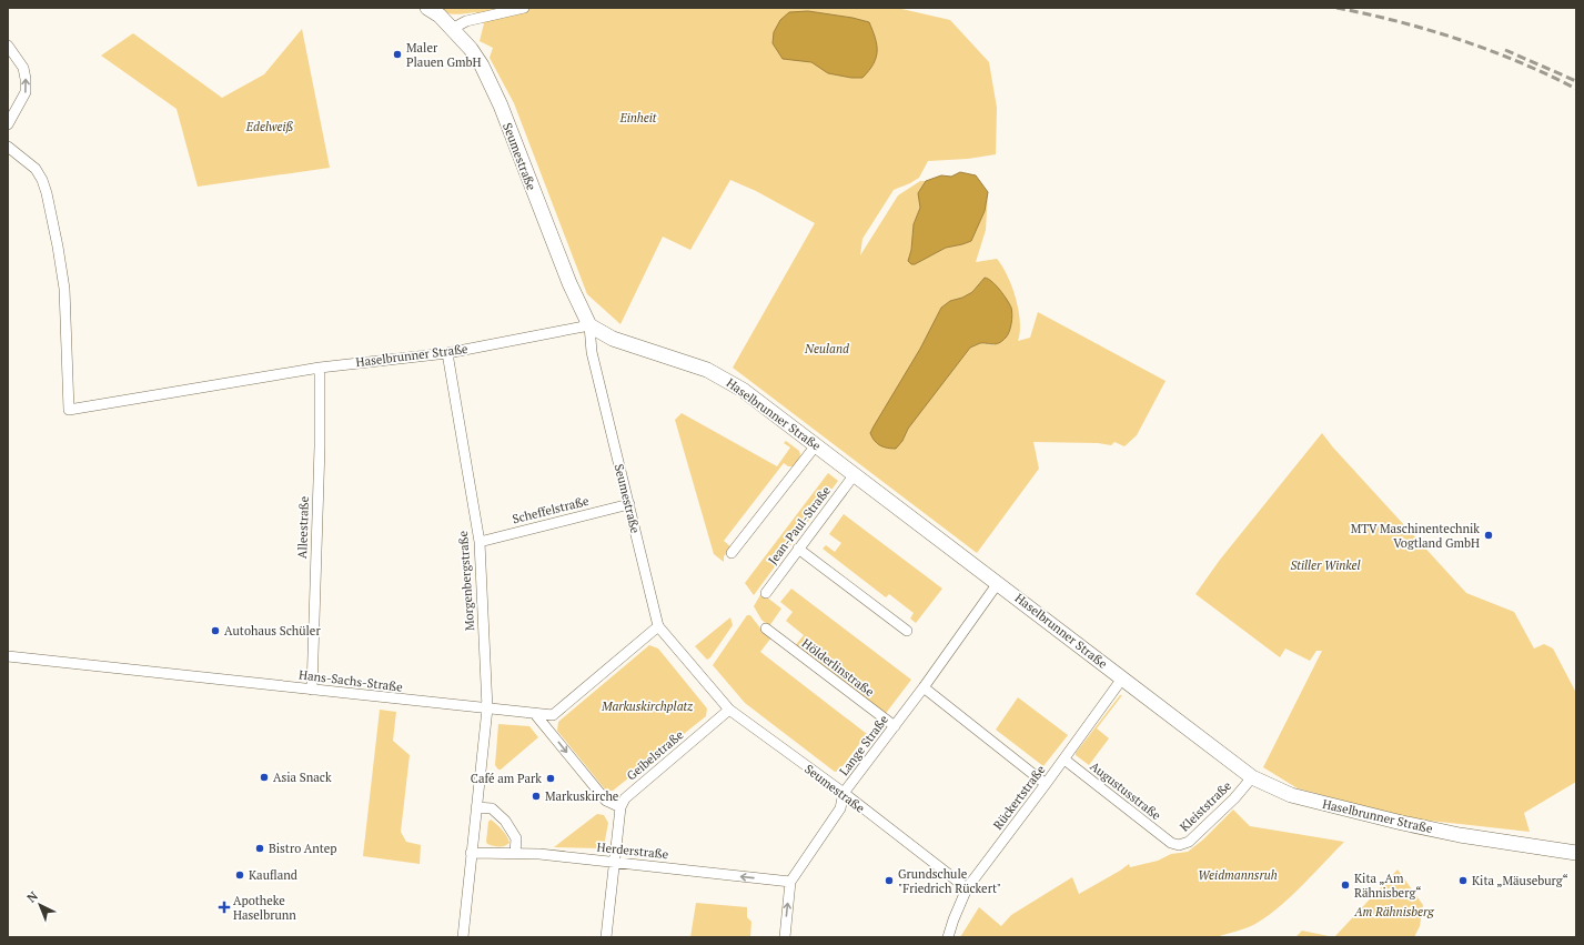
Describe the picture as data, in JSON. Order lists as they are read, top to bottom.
{
  "streets": {
    "street": [
      "Seumestraße",
      "Haselbrunner Straße",
      "Scheffelstraße",
      "Jean-Paul-Straße",
      "Alleestraße",
      "Morgenbergstraße",
      "Hölderlinstraße",
      "Hans-Sachs-Straße",
      "Lange Straße",
      "Geibelstraße",
      "Augustusstraße",
      "Rückertstraße",
      "Kleiststraße",
      "Herderstraße"
    ]
  },
  "crossings": [
    ["Seumestraße", "Haselbrunner Straße"],
    ["Seumestraße", "Scheffelstraße"],
    ["Seumestraße", "Hans-Sachs-Straße"],
    ["Seumestraße", "Lange Straße"],
    ["Seumestraße", "Geibelstraße"],
    ["Seumestraße", "Rückertstraße"],
    ["Haselbrunner Straße", "Jean-Paul-Straße"],
    ["Haselbrunner Straße", "Alleestraße"],
    ["Haselbrunner Straße", "Morgenbergstraße"],
    ["Haselbrunner Straße", "Lange Straße"],
    ["Haselbrunner Straße", "Rückertstraße"],
    ["Haselbrunner Straße", "Kleiststraße"],
    ["Scheffelstraße", "Morgenbergstraße"],
    ["Alleestraße", "Hans-Sachs-Straße"],
    ["Morgenbergstraße", "Hans-Sachs-Straße"],
    ["Morgenbergstraße", "Herderstraße"],
    ["Hölderlinstraße", "Lange Straße"],
    ["Lange Straße", "Herderstraße"],
    ["Augustusstraße", "Rückertstraße"],
    ["Augustusstraße", "Kleiststraße"]
  ],
  "one_way": ["Herderstraße"],
  "parks": [
    "Einheit",
    "Edelweiß",
    "Neuland",
    "Stiller Winkel",
    "Markuskirchplatz",
    "Weidmannsruh",
    "Am Rähnisberg"
  ],
  "places": {
    "other": [
      "Maler Plauen GmbH",
      "MTV Maschinentechnik Vogtland GmbH",
      "Autohaus Schüler",
      "Asia Snack",
      "Café am Park",
      "Markuskirche",
      "Bistro Antep",
      "Kaufland",
      "Grundschule \"Friedrich Rückert\"",
      "Kita „Mäuseburg“",
      "Kita „Am Rähnisberg“"
    ],
    "health": ["Apotheke Haselbrunn"]
  },
  "north": "top left"
}
